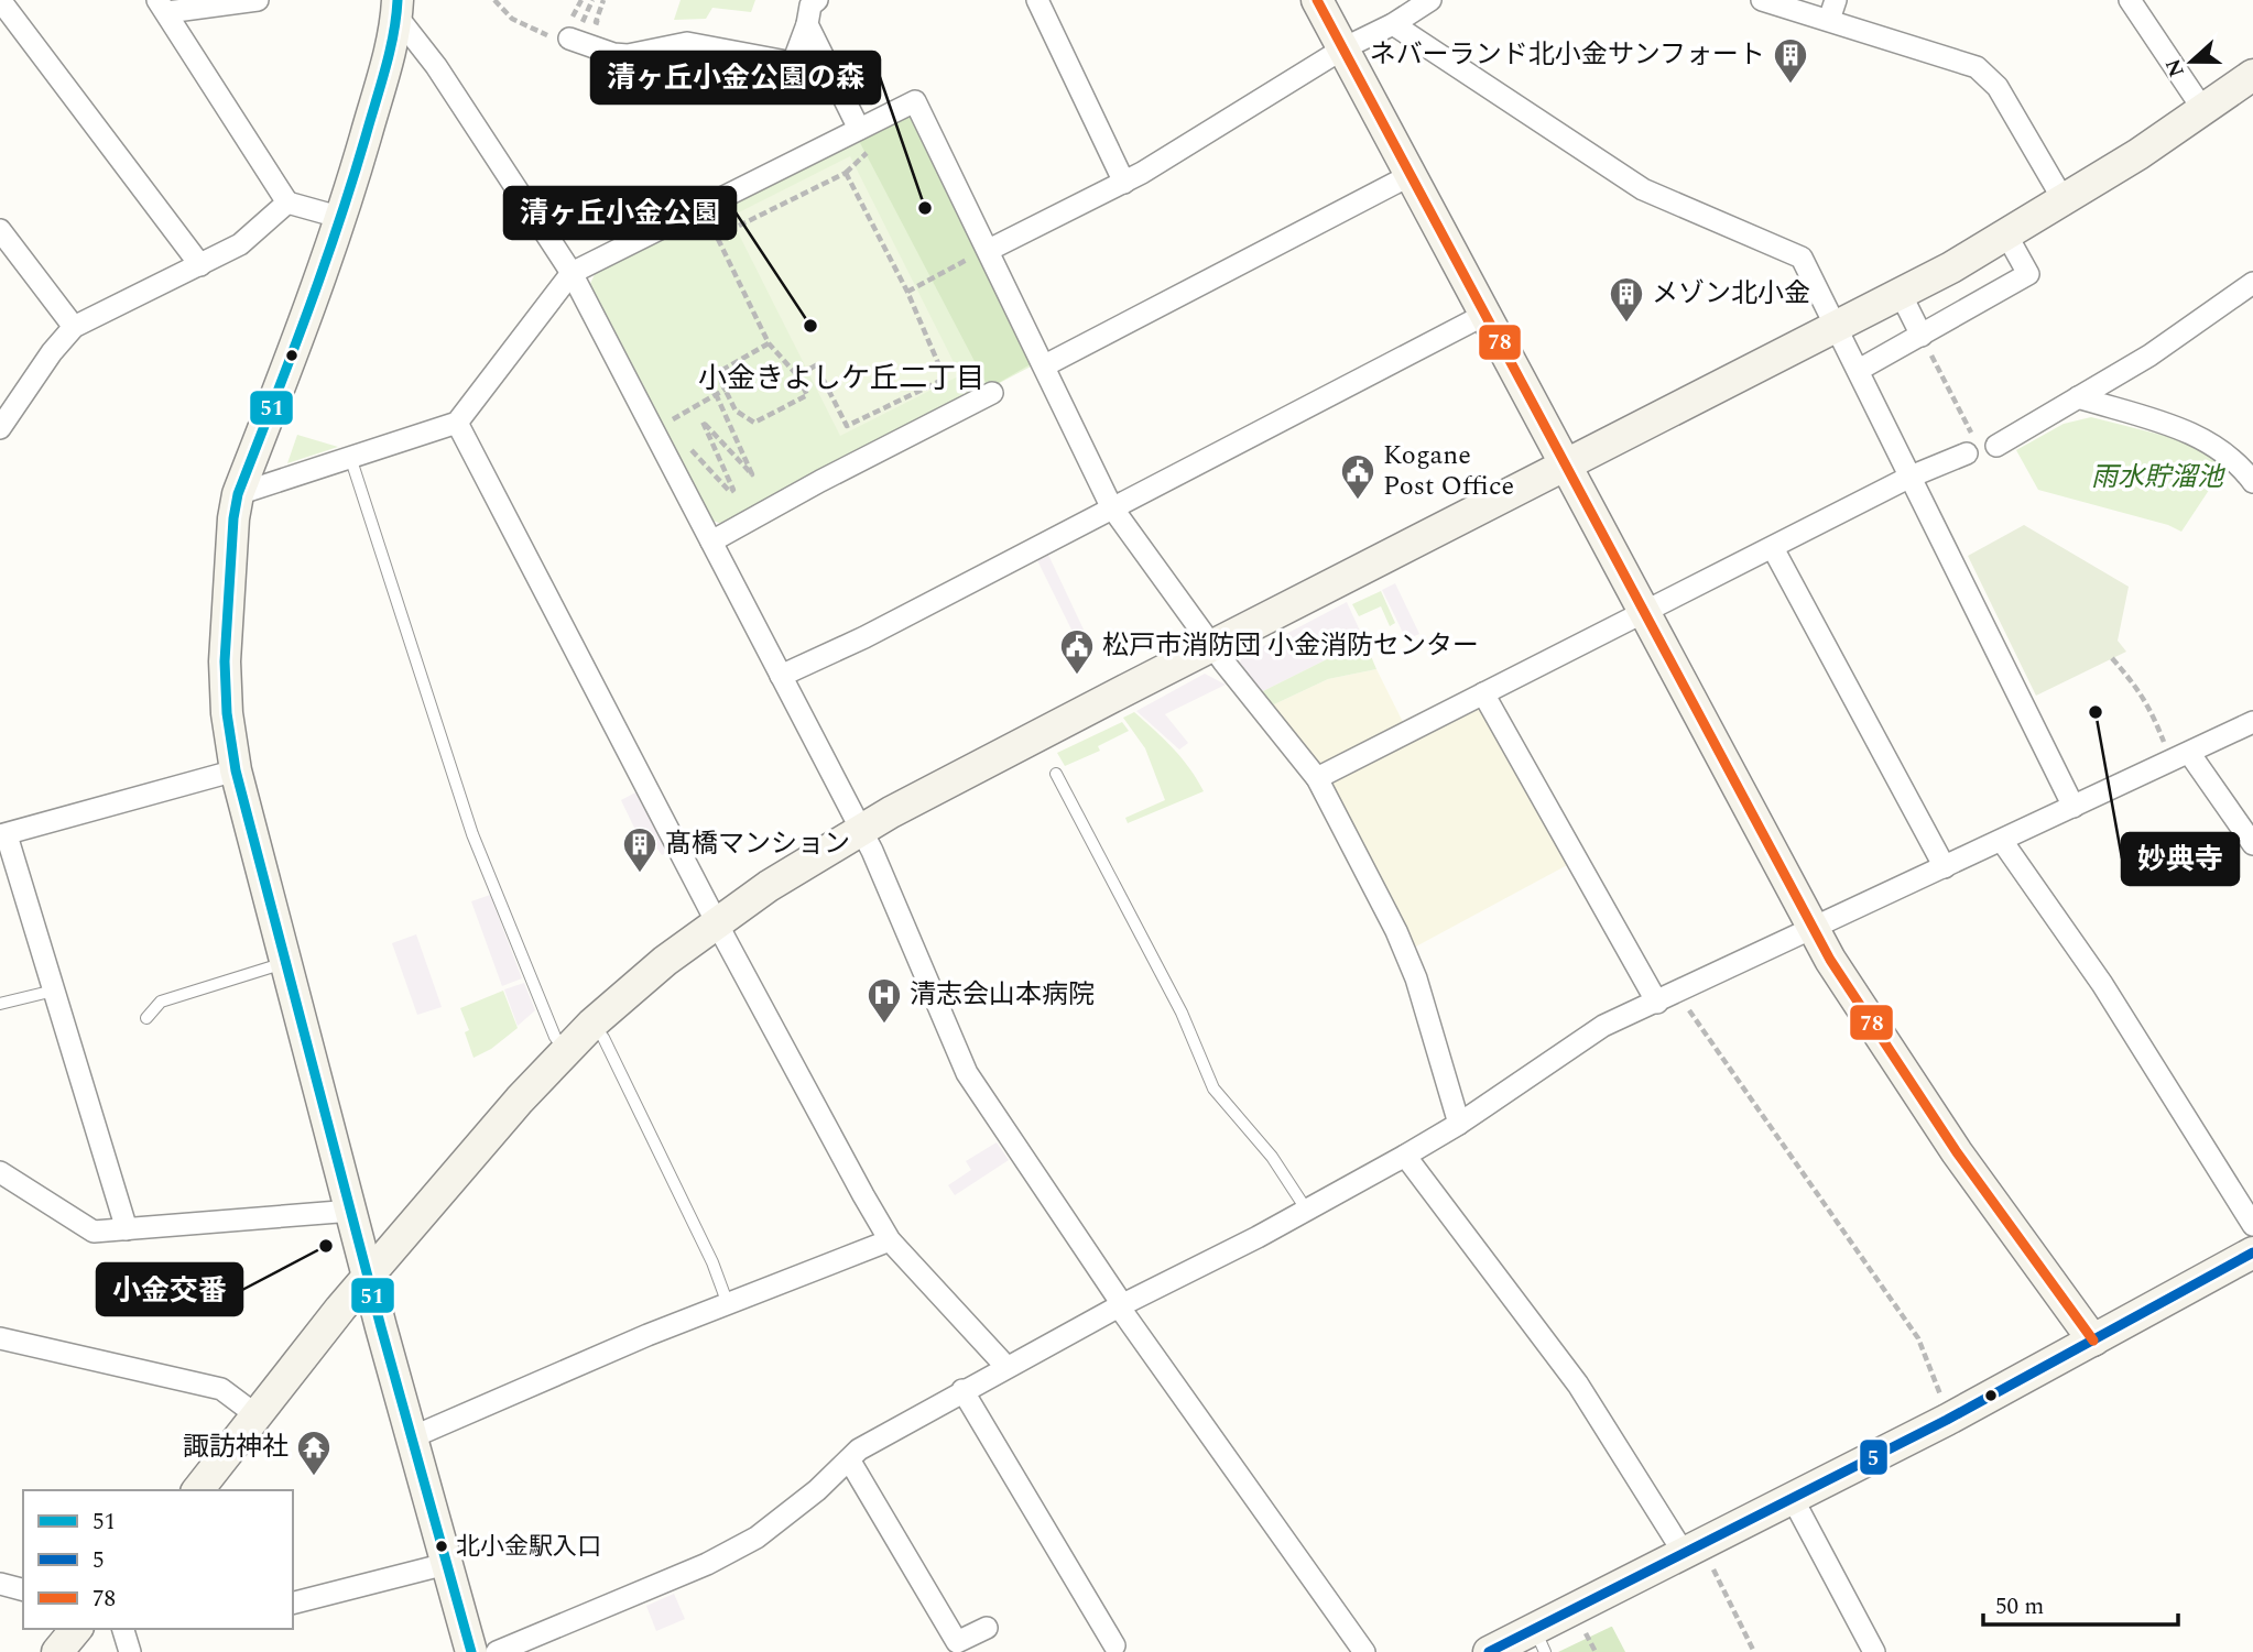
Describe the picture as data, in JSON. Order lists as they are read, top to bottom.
{
  "districts": ["小金きよしケ丘二丁目"],
  "parks": ["雨水貯溜池"],
  "places": {
    "building": ["ネバーランド北小金サンフォート", "メゾン北小金", "髙橋マンション"],
    "other": [
      "清ヶ丘小金公園の森",
      "清ヶ丘小金公園",
      "妙典寺",
      "小金交番",
      "北小金駅入口"
    ],
    "public building": ["Kogane Post Office", "松戸市消防団 小金消防センター"],
    "hospital": ["清志会山本病院"],
    "temple": ["諏訪神社"]
  },
  "lines": ["transit line 51", "transit line 78", "transit line 5"],
  "legend": ["51", "5", "78"],
  "scale_bar": "50 m",
  "north": "left"
}
